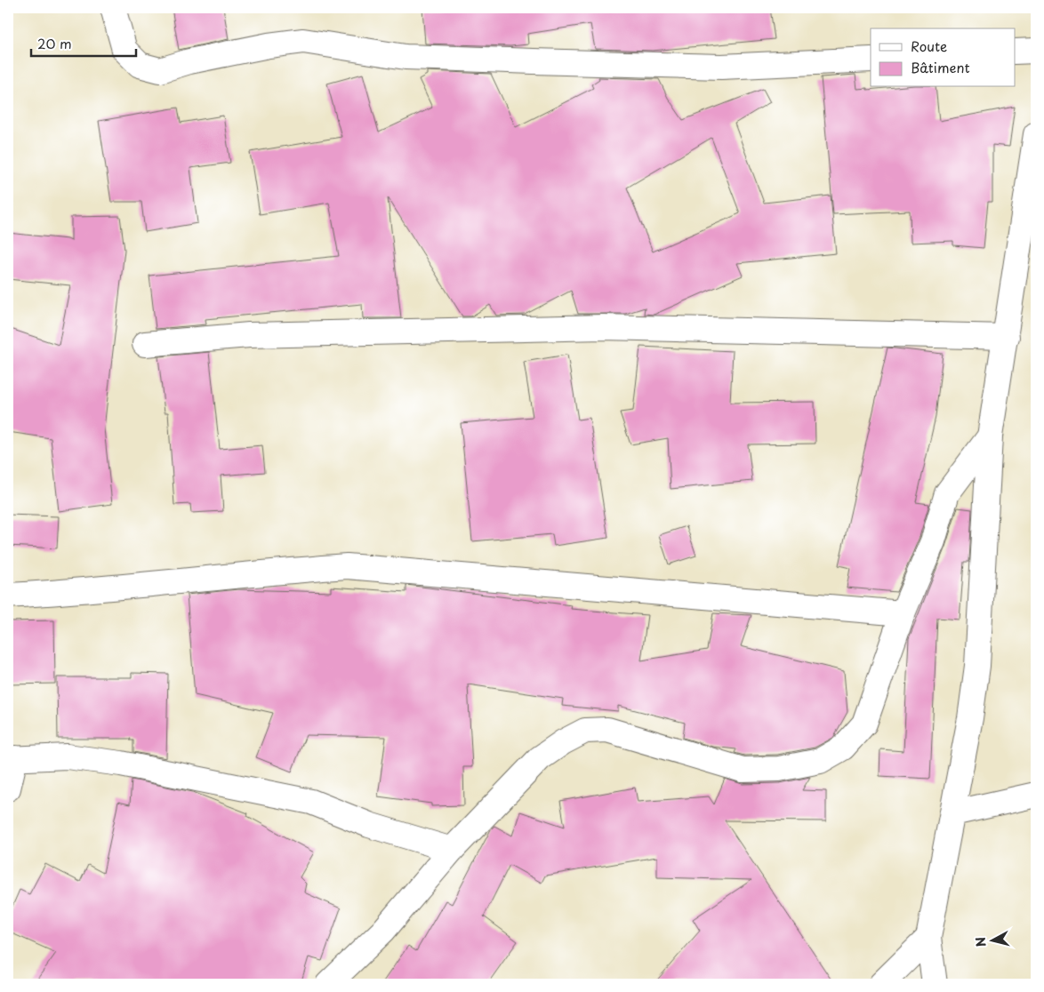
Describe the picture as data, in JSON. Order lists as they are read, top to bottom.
{
  "legend": ["Route", "Bâtiment"],
  "scale_bar": "20 m",
  "north": "left"
}
